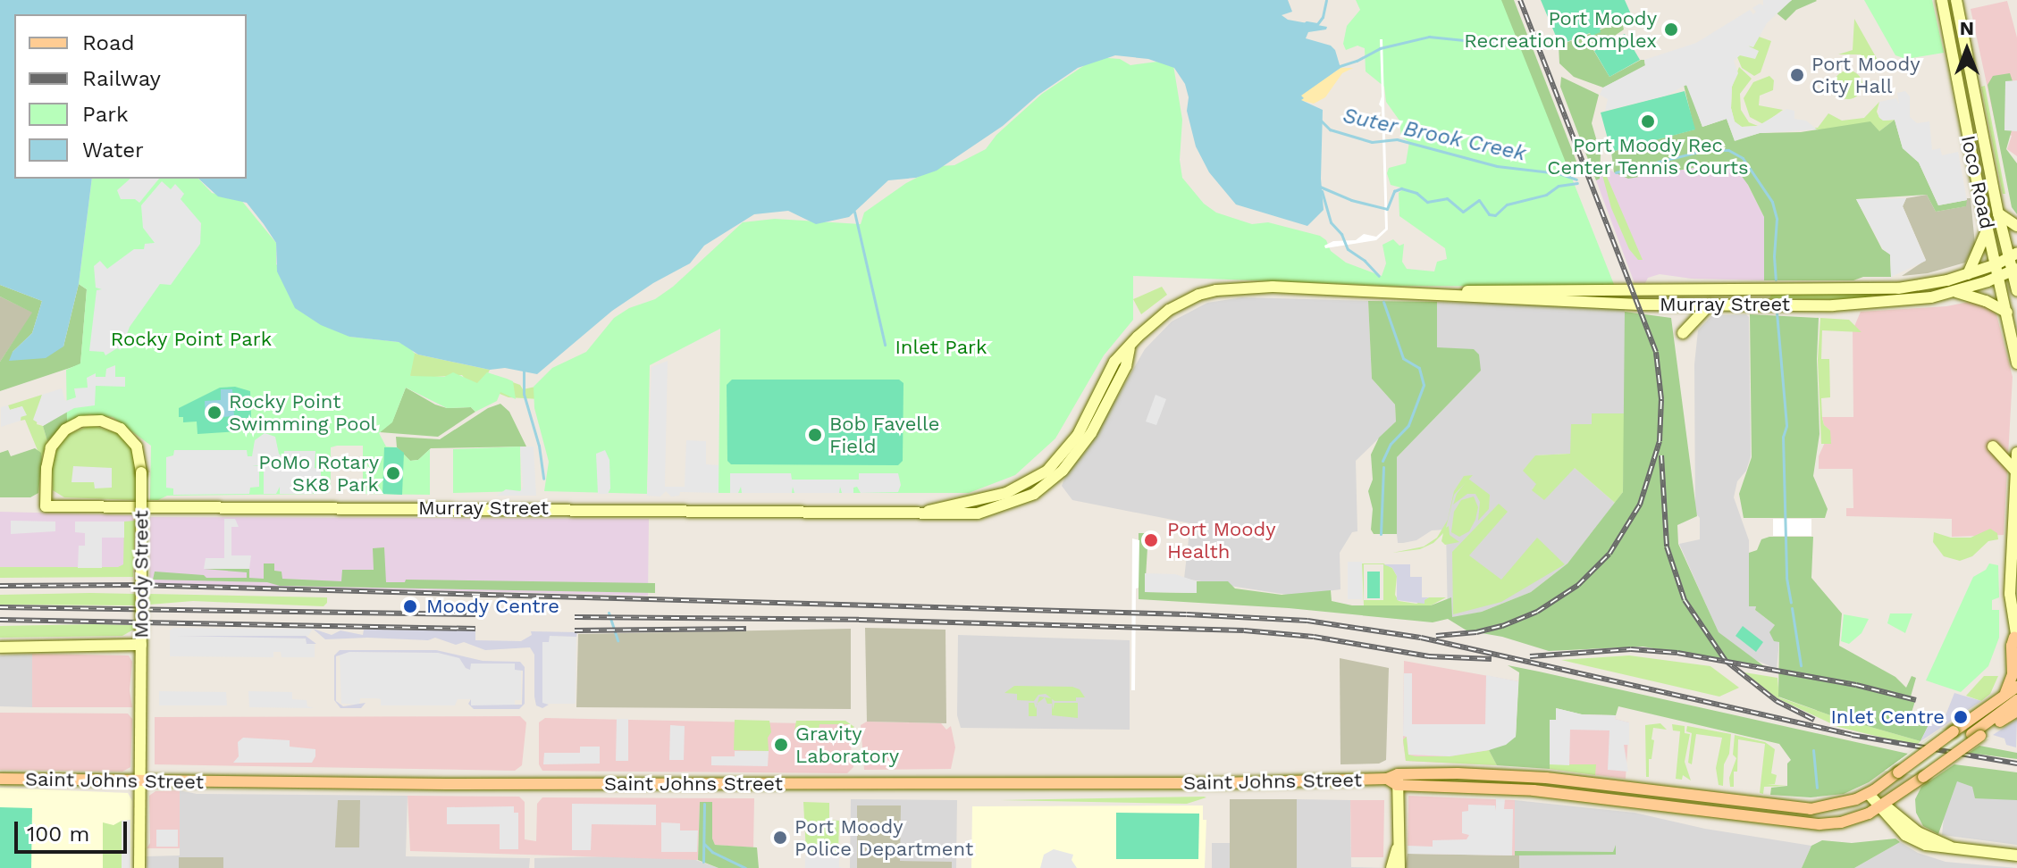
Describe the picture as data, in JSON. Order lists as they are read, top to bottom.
{
  "streets": {
    "main road": [
      "Ioco Road",
      "Murray Street",
      "Moody Street",
      "Saint Johns Street"
    ]
  },
  "crossings": [
    ["Ioco Road", "Murray Street"],
    ["Murray Street", "Moody Street"],
    ["Moody Street", "Saint Johns Street"]
  ],
  "water": ["Suter Brook Creek"],
  "parks": ["Rocky Point Park", "Inlet Park"],
  "places": [
    "Port Moody Recreation Complex",
    "Port Moody City Hall",
    "Port Moody Rec Center Tennis Courts",
    "Rocky Point Swimming Pool",
    "Bob Favelle Field",
    "PoMo Rotary SK8 Park",
    "Port Moody Health",
    "Moody Centre",
    "Inlet Centre",
    "Gravity Laboratory",
    "Port Moody Police Department"
  ],
  "legend": [
    "Road",
    "Railway",
    "Park",
    "Water"
  ],
  "scale_bar": "100 m",
  "north": "top"
}
